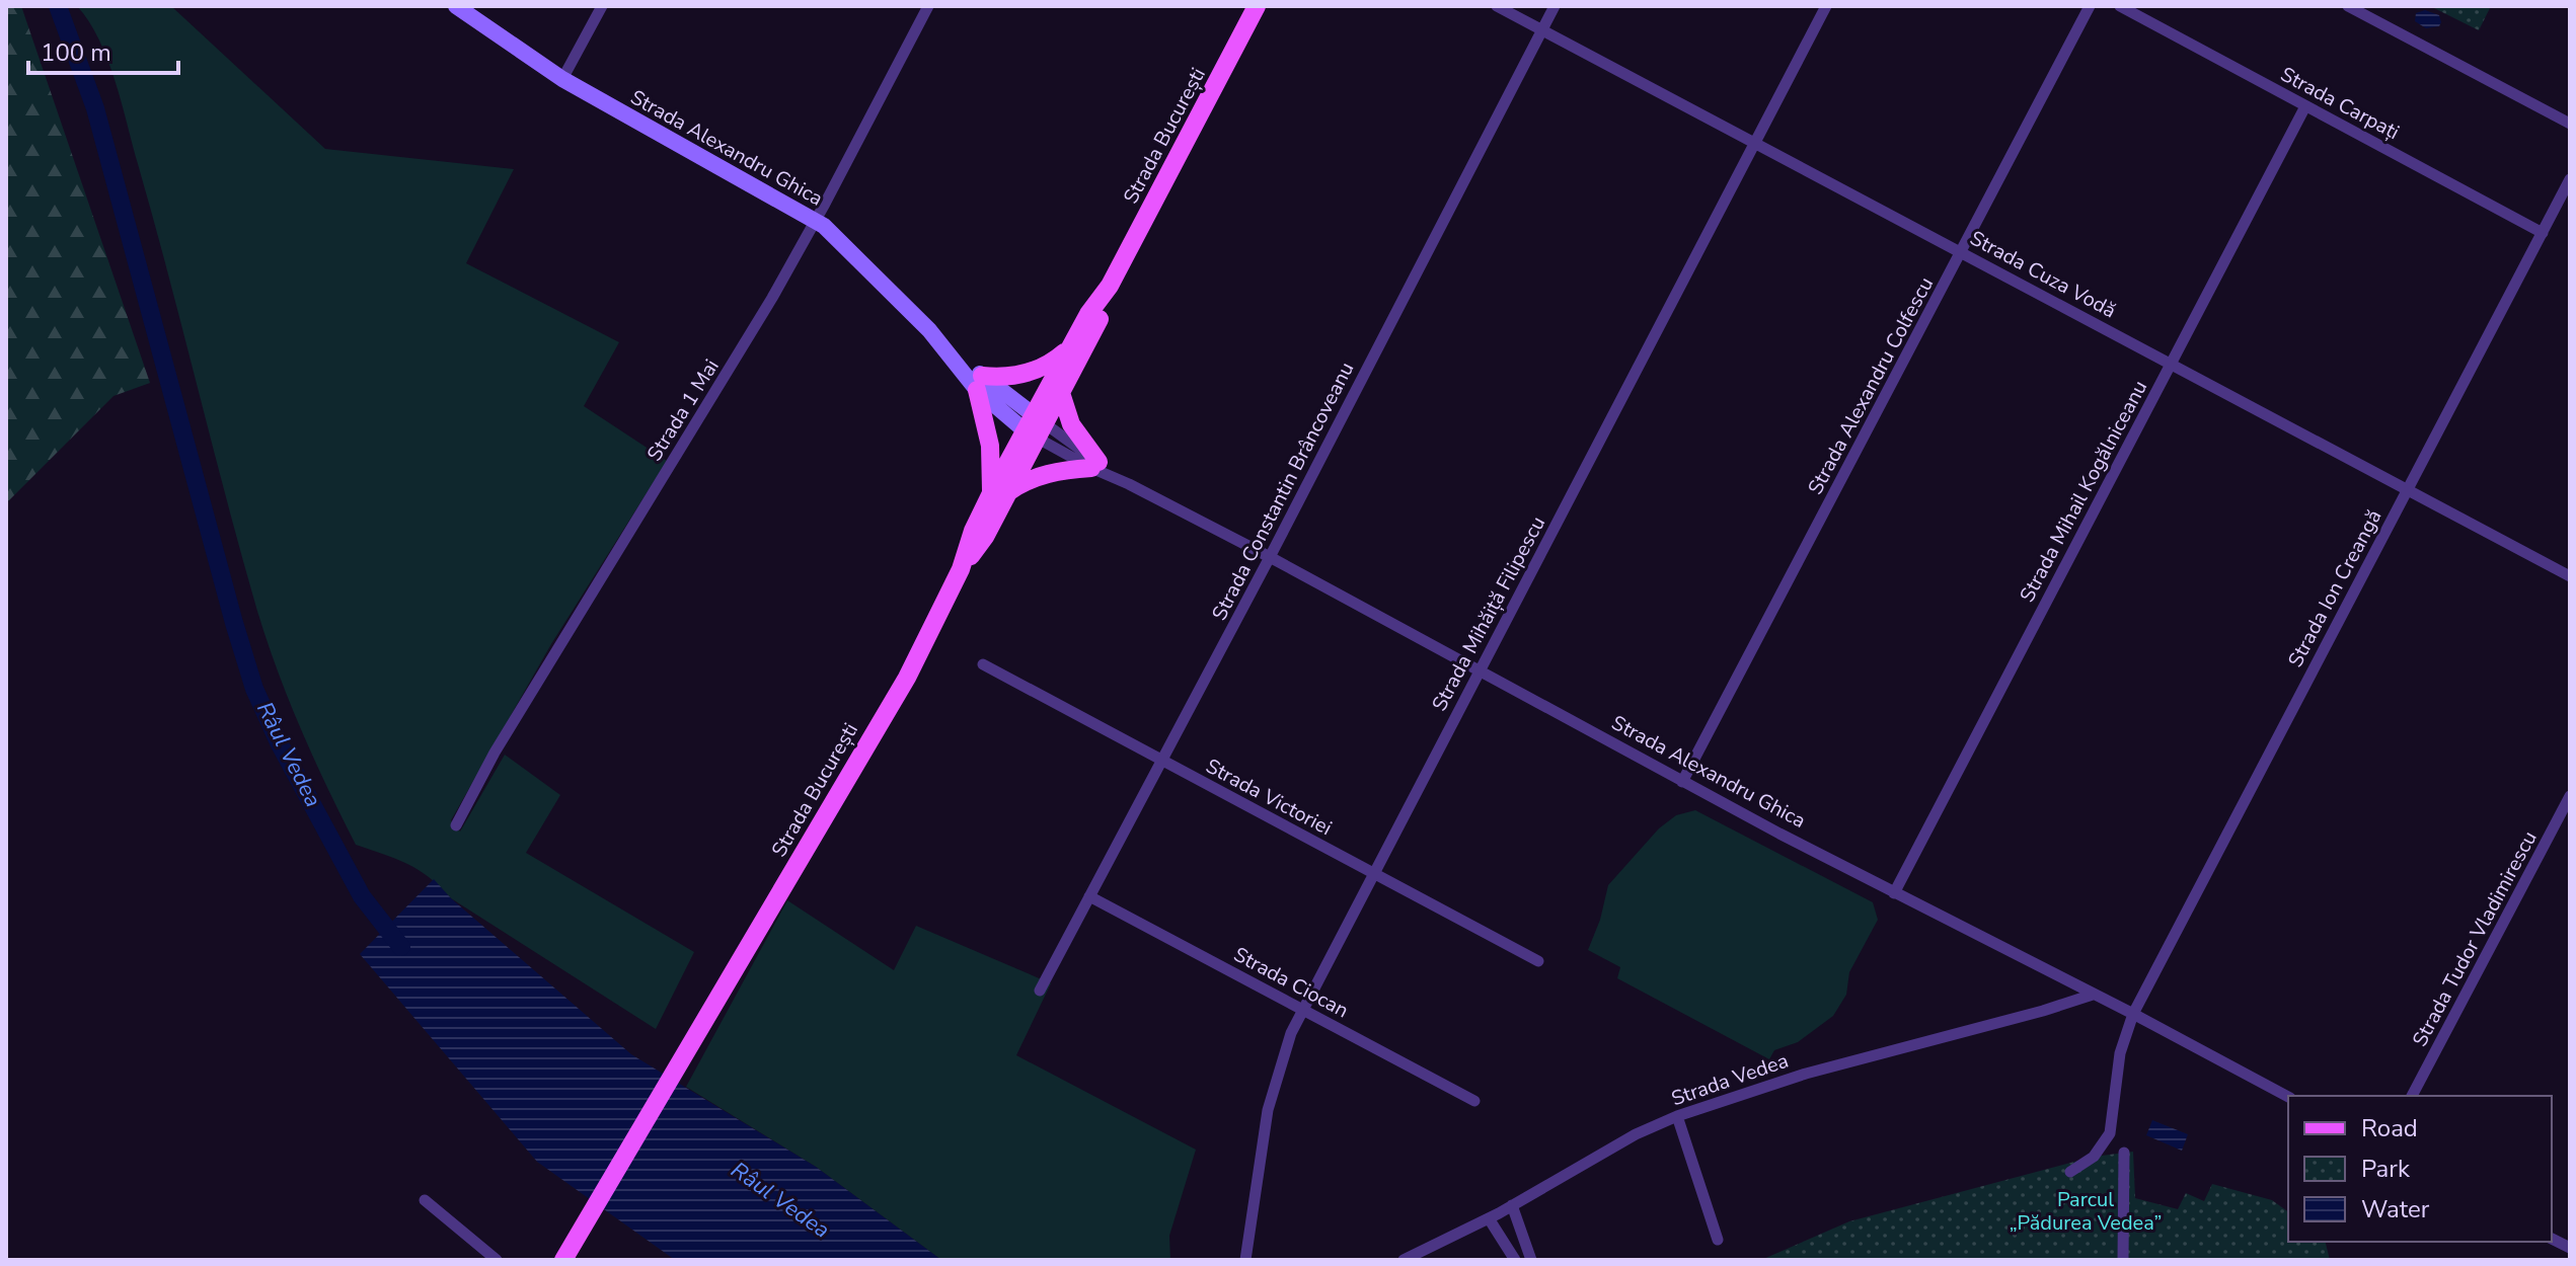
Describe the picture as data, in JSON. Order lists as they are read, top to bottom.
{
  "streets": {
    "main road": ["Strada București"],
    "street": [
      "Strada Carpați",
      "Strada Alexandru Ghica",
      "Strada Cuza Vodă",
      "Strada Alexandru Colfescu",
      "Strada 1 Mai",
      "Strada Constantin Brâncoveanu",
      "Strada Mihail Kogălniceanu",
      "Strada Ion Creangă",
      "Strada Mihăiță Filipescu",
      "Strada Victoriei",
      "Strada Tudor Vladimirescu",
      "Strada Ciocan",
      "Strada Vedea"
    ]
  },
  "crossings": [
    ["Strada Carpați", "Strada Mihail Kogălniceanu"],
    ["Strada Carpați", "Strada Ion Creangă"],
    ["Strada București", "Strada Alexandru Ghica"],
    ["Strada Alexandru Ghica", "Strada Alexandru Colfescu"],
    ["Strada Alexandru Ghica", "Strada 1 Mai"],
    ["Strada Alexandru Ghica", "Strada Constantin Brâncoveanu"],
    ["Strada Alexandru Ghica", "Strada Mihail Kogălniceanu"],
    ["Strada Alexandru Ghica", "Strada Ion Creangă"],
    ["Strada Alexandru Ghica", "Strada Mihăiță Filipescu"],
    ["Strada Alexandru Ghica", "Strada Vedea"],
    ["Strada Cuza Vodă", "Strada Alexandru Colfescu"],
    ["Strada Cuza Vodă", "Strada Constantin Brâncoveanu"],
    ["Strada Cuza Vodă", "Strada Mihail Kogălniceanu"],
    ["Strada Cuza Vodă", "Strada Ion Creangă"],
    ["Strada Cuza Vodă", "Strada Mihăiță Filipescu"],
    ["Strada Constantin Brâncoveanu", "Strada Victoriei"],
    ["Strada Constantin Brâncoveanu", "Strada Ciocan"],
    ["Strada Mihăiță Filipescu", "Strada Victoriei"],
    ["Strada Mihăiță Filipescu", "Strada Ciocan"]
  ],
  "water": ["Râul Vedea"],
  "parks": ["Parcul „Pădurea Vedea”"],
  "legend": ["Road", "Park", "Water"],
  "scale_bar": "100 m"
}
